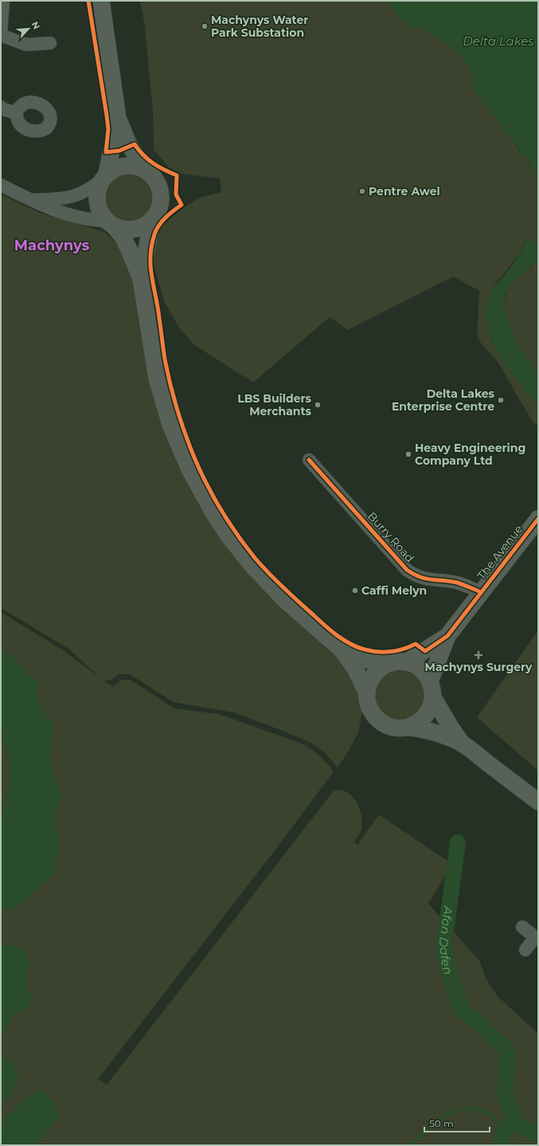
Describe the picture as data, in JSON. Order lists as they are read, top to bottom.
{
  "streets": {
    "main road": ["The Avenue"],
    "street": ["Burry Road"]
  },
  "crossings": [
    ["Burry Road", "The Avenue"]
  ],
  "districts": ["Machynys"],
  "water": ["Delta Lakes", "Afon Dafen"],
  "places": {
    "other": [
      "Machynys Water Park Substation",
      "Pentre Awel",
      "Delta Lakes Enterprise Centre",
      "LBS Builders Merchants",
      "Heavy Engineering Company Ltd",
      "Caffi Melyn"
    ],
    "health": ["Machynys Surgery"]
  },
  "scale_bar": "50 m",
  "north": "top right"
}
